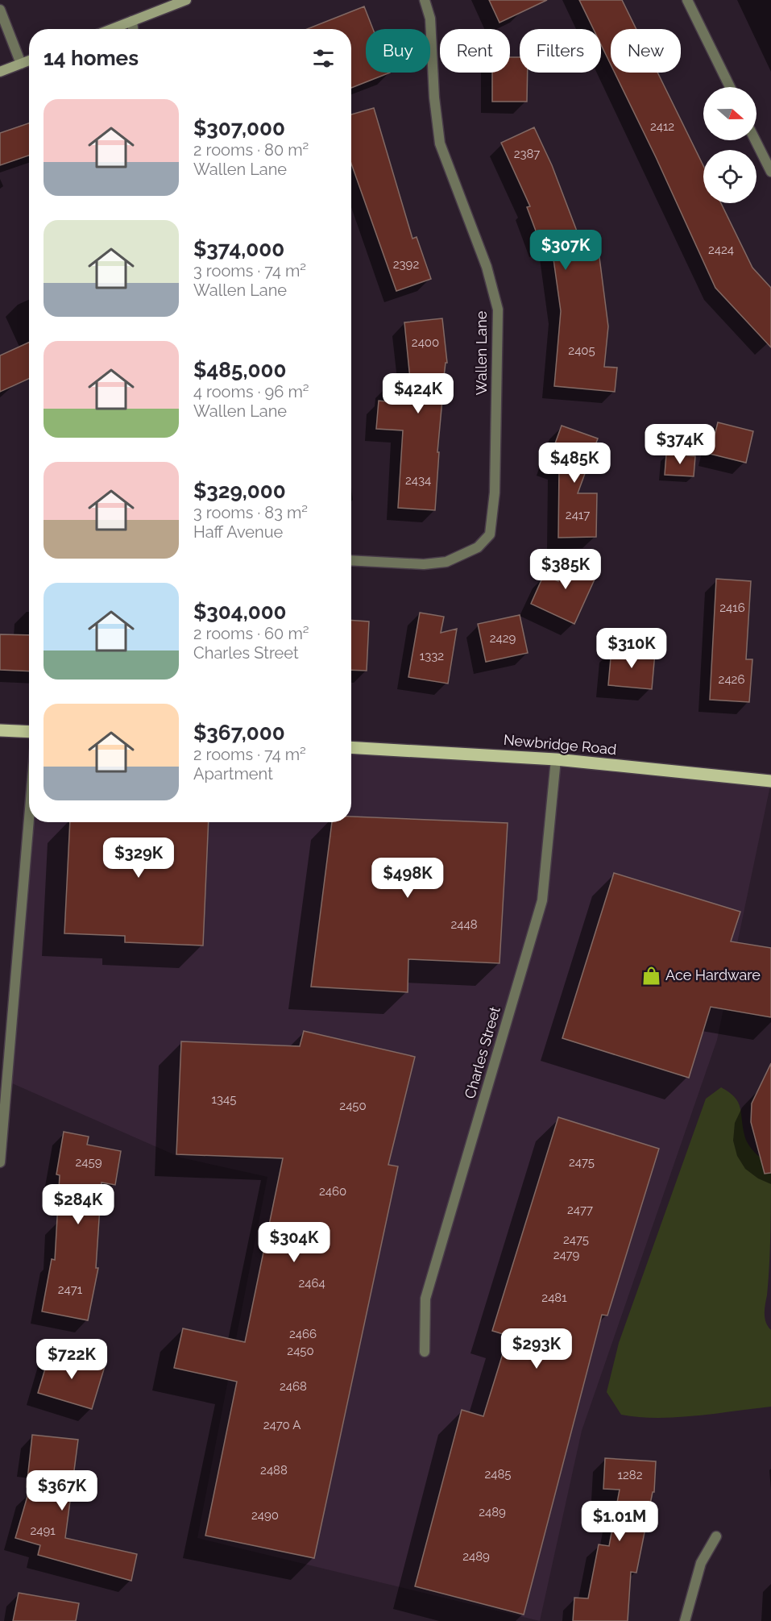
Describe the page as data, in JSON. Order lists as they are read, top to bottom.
{
  "streets": {
    "main road": ["Newbridge Road"],
    "street": ["Wallen Lane", "Charles Street"]
  },
  "crossings": [
    ["Newbridge Road", "Charles Street"]
  ],
  "places": {
    "shop": ["Ace Hardware"]
  },
  "house_numbers": [
    "2412",
    "2387",
    "2424",
    "2392",
    "2400",
    "2405",
    "2434",
    "2417",
    "2416",
    "2429",
    "1332",
    "2426",
    "2448",
    "1345",
    "2450",
    "2459",
    "2475",
    "2460",
    "2477",
    "2475",
    "2479",
    "2464",
    "2471",
    "2481",
    "2466",
    "2450",
    "2468",
    "2470 A",
    "2488",
    "2485",
    "1282",
    "2489",
    "2490",
    "2491",
    "2489"
  ],
  "north": "right",
  "page": {
    "chip": [
      "Buy",
      "Rent",
      "Filters",
      "New"
    ],
    "heading": "14 homes",
    "list": [
      {
        "name": "$307,000",
        "note": "2 rooms · 80 m² · Wallen Lane"
      },
      {
        "name": "$374,000",
        "note": "3 rooms · 74 m² · Wallen Lane"
      },
      {
        "name": "$485,000",
        "note": "4 rooms · 96 m² · Wallen Lane"
      },
      {
        "name": "$329,000",
        "note": "3 rooms · 83 m² · Haff Avenue"
      },
      {
        "name": "$304,000",
        "note": "2 rooms · 60 m² · Charles Street"
      },
      {
        "name": "$367,000",
        "note": "2 rooms · 74 m² · Apartment"
      }
    ],
    "price": [
      "$307K",
      "$424K",
      "$374K",
      "$485K",
      "$385K",
      "$310K",
      "$329K",
      "$498K",
      "$284K",
      "$304K",
      "$293K",
      "$722K",
      "$367K",
      "$1.01M"
    ]
  }
}
